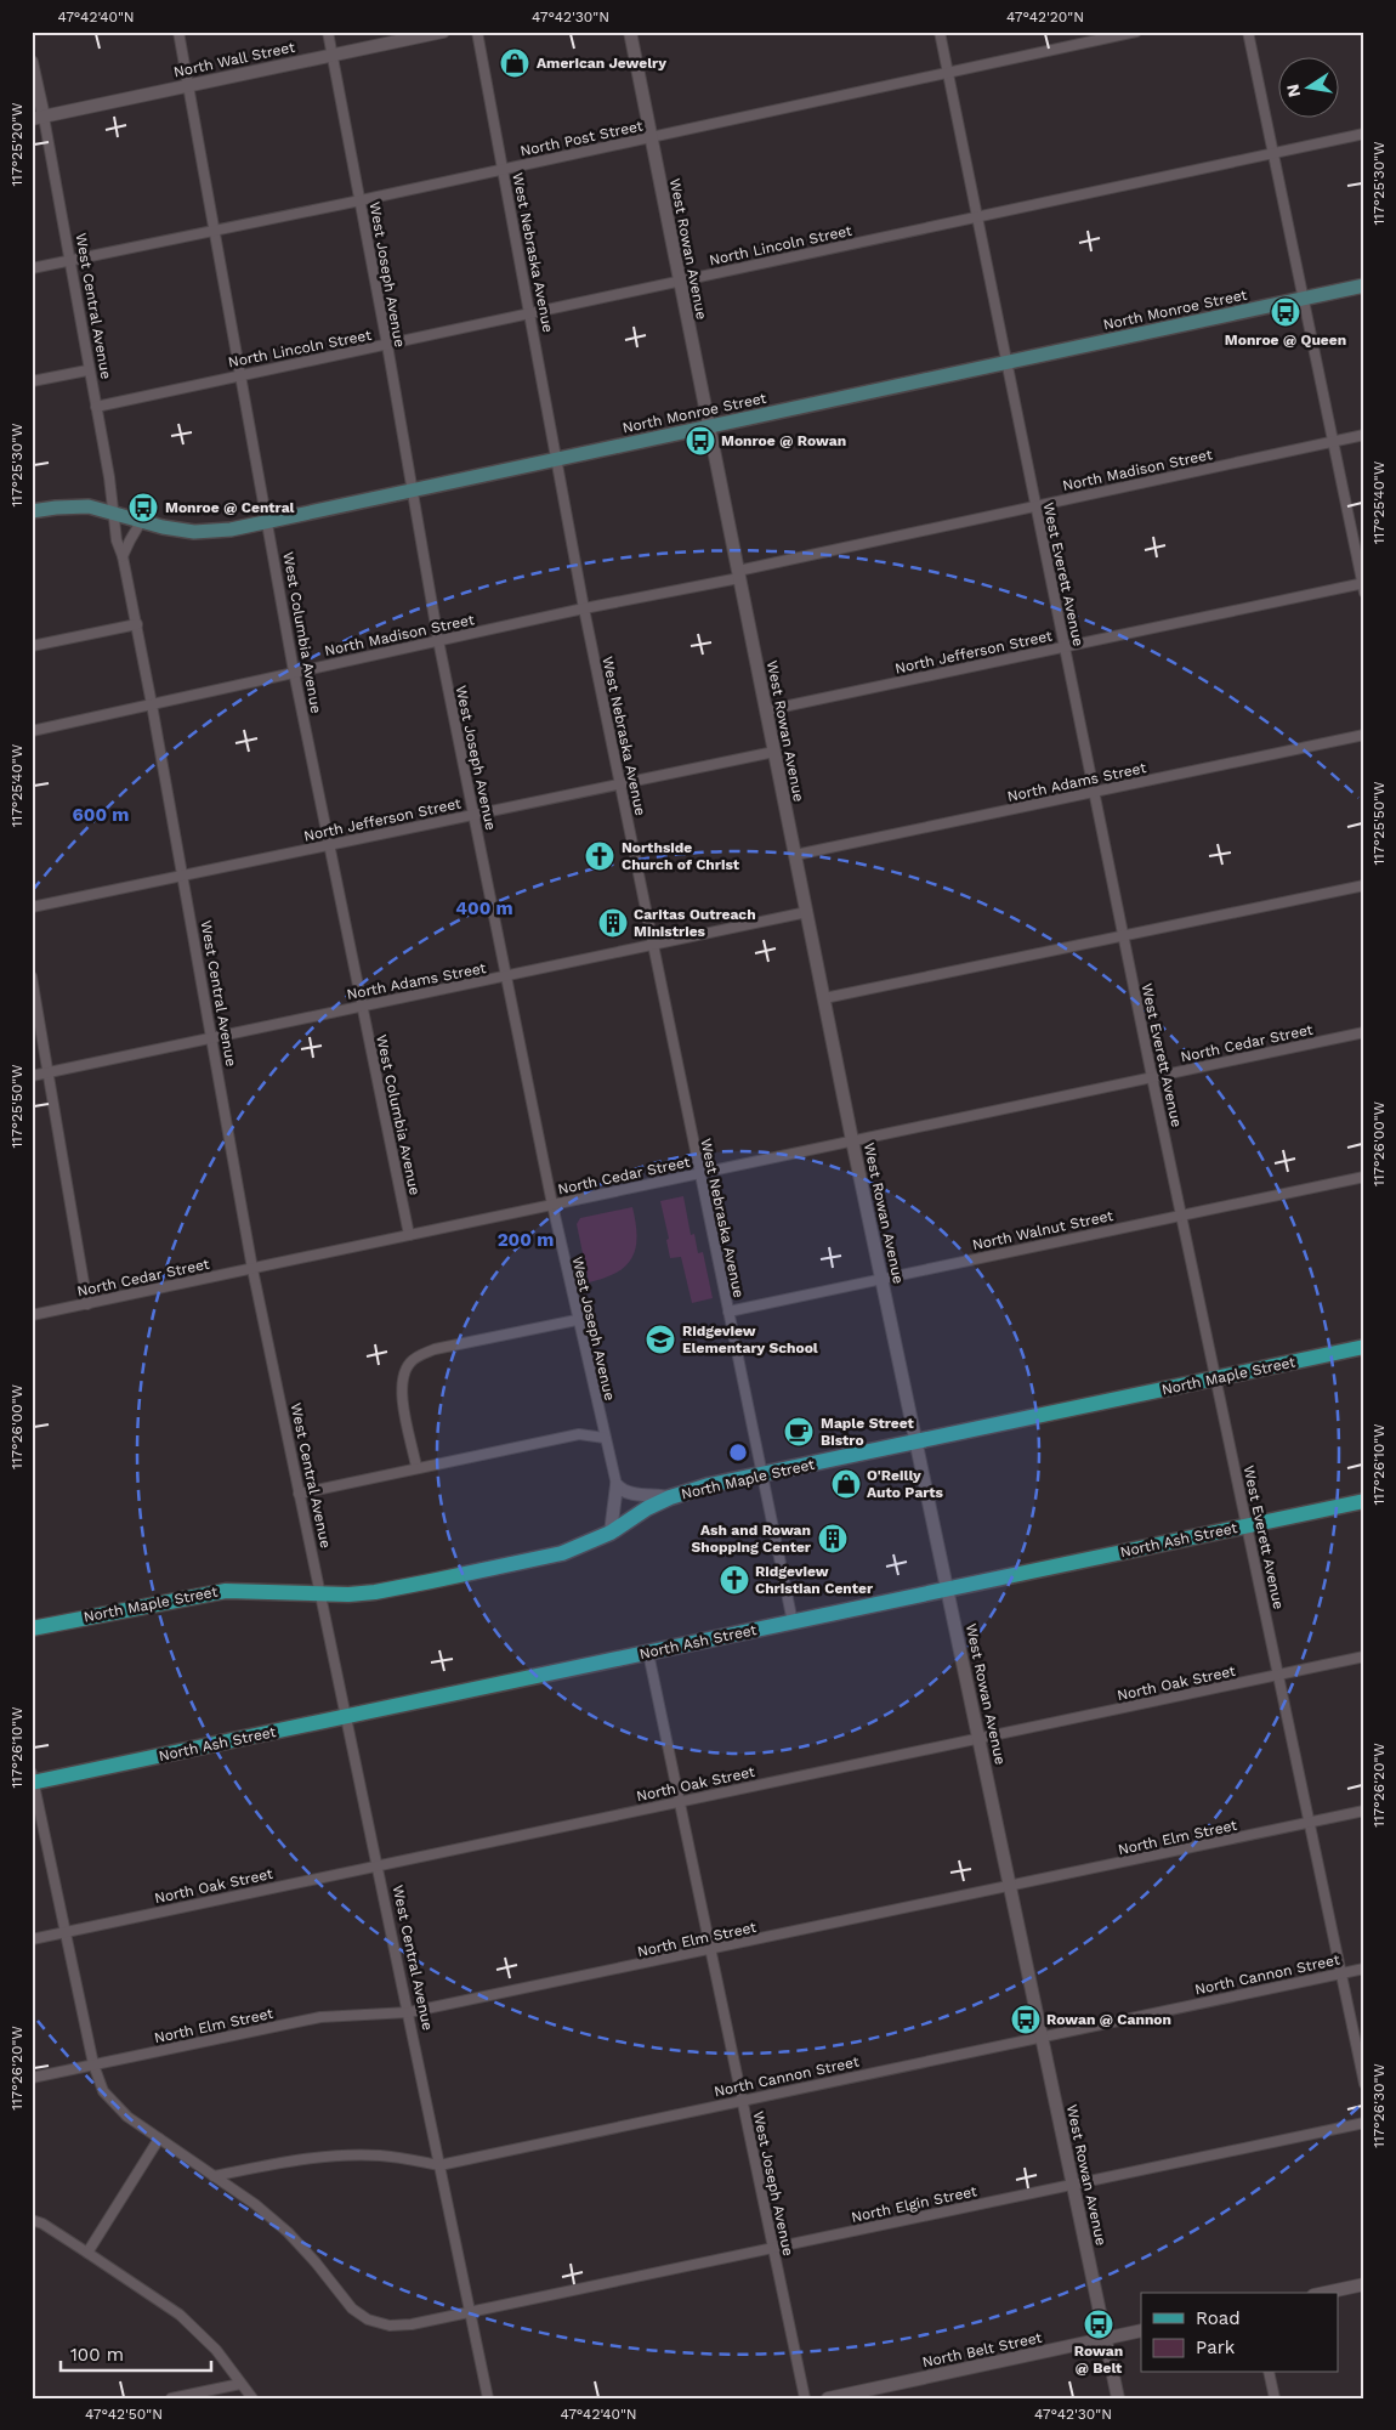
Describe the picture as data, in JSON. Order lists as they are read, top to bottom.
{
  "streets": {
    "main road": ["North Monroe Street", "North Maple Street", "North Ash Street"],
    "street": [
      "North Wall Street",
      "North Post Street",
      "North Lincoln Street",
      "West Rowan Avenue",
      "West Nebraska Avenue",
      "West Joseph Avenue",
      "West Central Avenue",
      "North Madison Street",
      "West Everett Avenue",
      "West Columbia Avenue",
      "North Jefferson Street",
      "North Adams Street",
      "North Cedar Street",
      "North Walnut Street",
      "North Oak Street",
      "North Elm Street",
      "North Cannon Street",
      "North Elgin Street",
      "North Belt Street"
    ]
  },
  "crossings": [
    ["North Wall Street", "West Joseph Avenue"],
    ["North Wall Street", "West Central Avenue"],
    ["North Wall Street", "West Columbia Avenue"],
    ["North Post Street", "West Rowan Avenue"],
    ["North Post Street", "West Nebraska Avenue"],
    ["North Post Street", "West Joseph Avenue"],
    ["North Post Street", "West Central Avenue"],
    ["North Post Street", "West Everett Avenue"],
    ["North Post Street", "West Columbia Avenue"],
    ["North Lincoln Street", "West Rowan Avenue"],
    ["North Lincoln Street", "West Nebraska Avenue"],
    ["North Lincoln Street", "West Joseph Avenue"],
    ["North Lincoln Street", "West Central Avenue"],
    ["North Lincoln Street", "West Everett Avenue"],
    ["North Lincoln Street", "West Columbia Avenue"],
    ["West Rowan Avenue", "North Monroe Street"],
    ["West Rowan Avenue", "North Madison Street"],
    ["West Rowan Avenue", "North Jefferson Street"],
    ["West Rowan Avenue", "North Adams Street"],
    ["West Rowan Avenue", "North Cedar Street"],
    ["West Rowan Avenue", "North Walnut Street"],
    ["West Rowan Avenue", "North Maple Street"],
    ["West Rowan Avenue", "North Ash Street"],
    ["West Rowan Avenue", "North Oak Street"],
    ["West Rowan Avenue", "North Elm Street"],
    ["West Rowan Avenue", "North Cannon Street"],
    ["West Rowan Avenue", "North Elgin Street"],
    ["West Rowan Avenue", "North Belt Street"],
    ["West Nebraska Avenue", "North Monroe Street"],
    ["West Nebraska Avenue", "North Madison Street"],
    ["West Nebraska Avenue", "North Jefferson Street"],
    ["West Nebraska Avenue", "North Adams Street"],
    ["West Nebraska Avenue", "North Cedar Street"],
    ["West Nebraska Avenue", "North Walnut Street"],
    ["West Nebraska Avenue", "North Maple Street"],
    ["West Nebraska Avenue", "North Ash Street"],
    ["West Joseph Avenue", "North Monroe Street"],
    ["West Joseph Avenue", "North Madison Street"],
    ["West Joseph Avenue", "North Jefferson Street"],
    ["West Joseph Avenue", "North Adams Street"],
    ["West Joseph Avenue", "North Cedar Street"],
    ["West Joseph Avenue", "North Ash Street"],
    ["West Joseph Avenue", "North Oak Street"],
    ["West Joseph Avenue", "North Elm Street"],
    ["West Joseph Avenue", "North Cannon Street"],
    ["West Joseph Avenue", "North Elgin Street"],
    ["West Central Avenue", "North Monroe Street"],
    ["West Central Avenue", "North Madison Street"],
    ["West Central Avenue", "North Jefferson Street"],
    ["West Central Avenue", "North Adams Street"],
    ["West Central Avenue", "North Cedar Street"],
    ["West Central Avenue", "North Maple Street"],
    ["West Central Avenue", "North Ash Street"],
    ["West Central Avenue", "North Oak Street"],
    ["West Central Avenue", "North Elm Street"],
    ["West Central Avenue", "North Cannon Street"],
    ["West Central Avenue", "North Elgin Street"],
    ["North Monroe Street", "West Everett Avenue"],
    ["North Monroe Street", "West Columbia Avenue"],
    ["North Madison Street", "West Everett Avenue"],
    ["North Madison Street", "West Columbia Avenue"],
    ["West Everett Avenue", "North Jefferson Street"],
    ["West Everett Avenue", "North Adams Street"],
    ["West Everett Avenue", "North Cedar Street"],
    ["West Everett Avenue", "North Walnut Street"],
    ["West Everett Avenue", "North Maple Street"],
    ["West Everett Avenue", "North Ash Street"],
    ["West Everett Avenue", "North Oak Street"],
    ["West Everett Avenue", "North Elm Street"],
    ["West Everett Avenue", "North Cannon Street"],
    ["West Columbia Avenue", "North Jefferson Street"],
    ["West Columbia Avenue", "North Adams Street"],
    ["West Columbia Avenue", "North Cedar Street"],
    ["North Ash Street", "North Elgin Street"],
    ["North Oak Street", "North Elgin Street"],
    ["North Elm Street", "North Elgin Street"],
    ["North Cannon Street", "North Elgin Street"]
  ],
  "places": {
    "shop": ["American Jewelry", "O'Reilly Auto Parts"],
    "bus stop": [
      "Monroe @ Queen",
      "Monroe @ Rowan",
      "Monroe @ Central",
      "Rowan @ Cannon",
      "Rowan @ Belt"
    ],
    "church": ["Northside Church of Christ", "Ridgeview Christian Center"],
    "building": ["Caritas Outreach Ministries", "Ash and Rowan Shopping Center"],
    "school or university": ["Ridgeview Elementary School"],
    "cafe": ["Maple Street Bistro"]
  },
  "legend": ["Road", "Park"],
  "scale_bar": "100 m",
  "north": "left",
  "coordinates": [
    "47°42'40\"N",
    "47°42'30\"N",
    "47°42'20\"N",
    "117°25'20\"W",
    "117°25'30\"W",
    "117°25'40\"W",
    "117°25'50\"W",
    "117°26'00\"W",
    "117°26'10\"W",
    "117°26'20\"W",
    "117°26'30\"W",
    "47°42'50\"N"
  ],
  "rings": ["600 m", "400 m", "200 m"]
}
